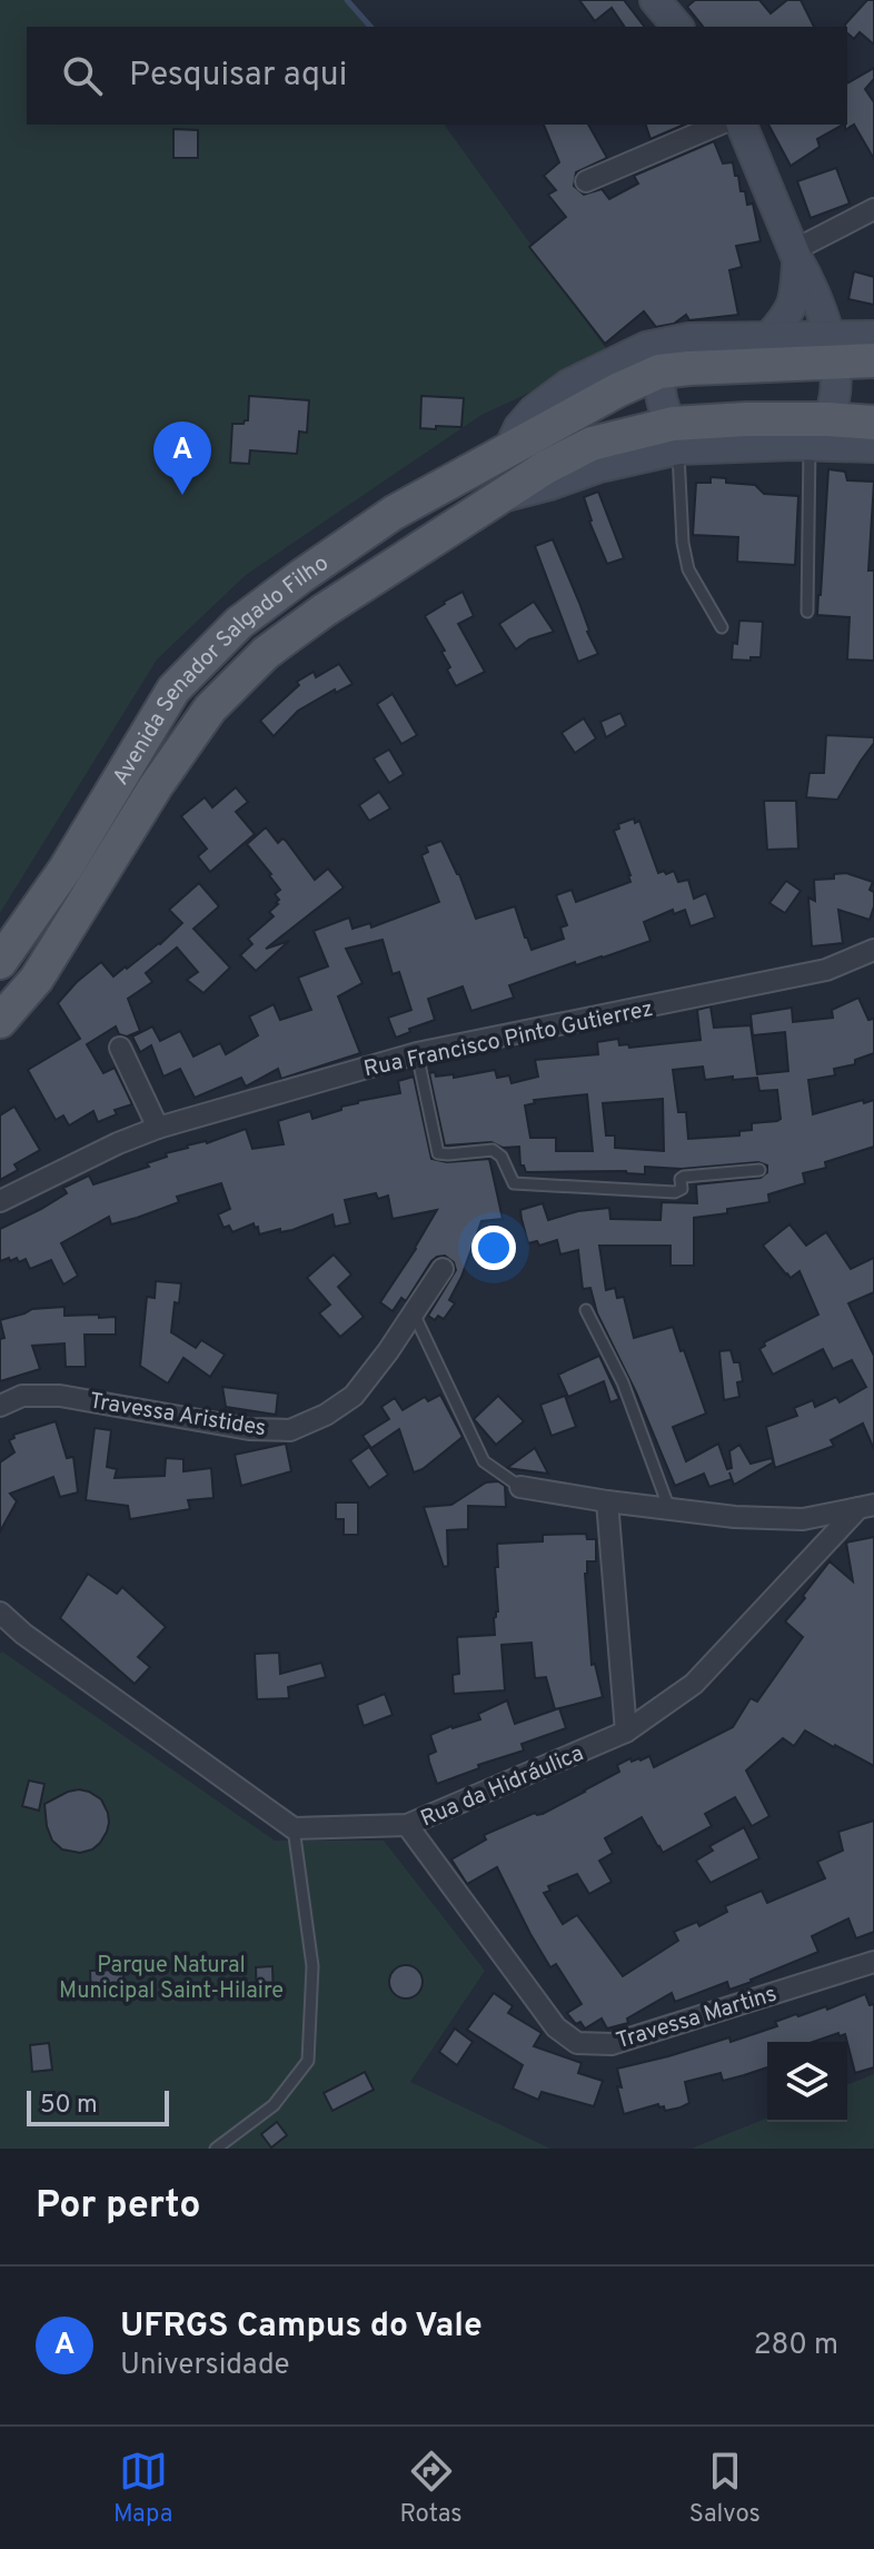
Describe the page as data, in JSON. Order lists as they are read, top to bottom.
{
  "streets": {
    "main road": ["Avenida Senador Salgado Filho"],
    "street": [
      "Rua Francisco Pinto Gutierrez",
      "Travessa Aristides",
      "Rua da Hidráulica",
      "Travessa Martins"
    ]
  },
  "crossings": [
    ["Rua da Hidráulica", "Travessa Martins"]
  ],
  "parks": ["Parque Natural Municipal Saint-Hilaire"],
  "scale_bar": "50 m",
  "page": {
    "search": "Pesquisar aqui",
    "pins": "A",
    "scale": "50 m",
    "heading": "Por perto",
    "list": [
      {
        "mark": "A",
        "name": "UFRGS Campus do Vale",
        "note": "Universidade",
        "value": "280 m"
      }
    ],
    "nav": ["Mapa", "Rotas", "Salvos"]
  }
}
